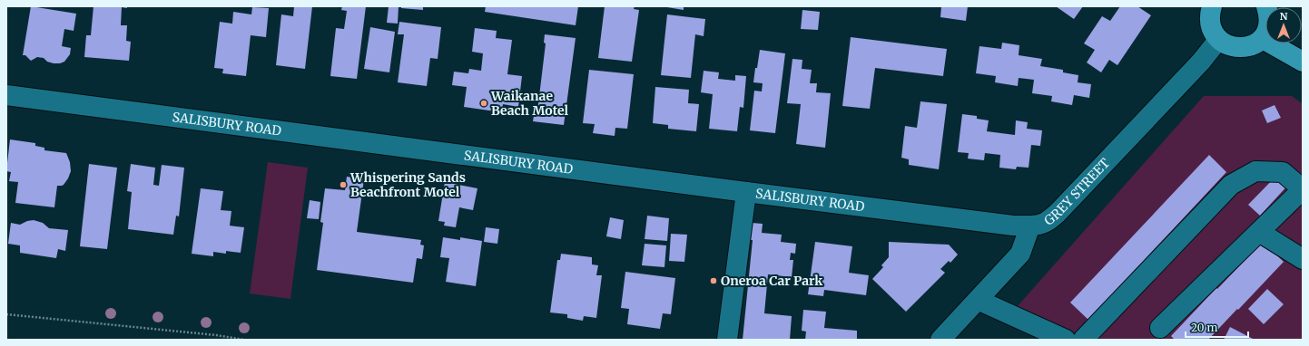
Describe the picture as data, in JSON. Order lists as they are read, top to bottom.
{
  "streets": {
    "street": ["SALISBURY ROAD", "GREY STREET"]
  },
  "crossings": [
    ["SALISBURY ROAD", "GREY STREET"]
  ],
  "places": ["Waikanae Beach Motel", "Whispering Sands Beachfront Motel", "Oneroa Car Park"],
  "scale_bar": "20 m",
  "north": "top"
}
